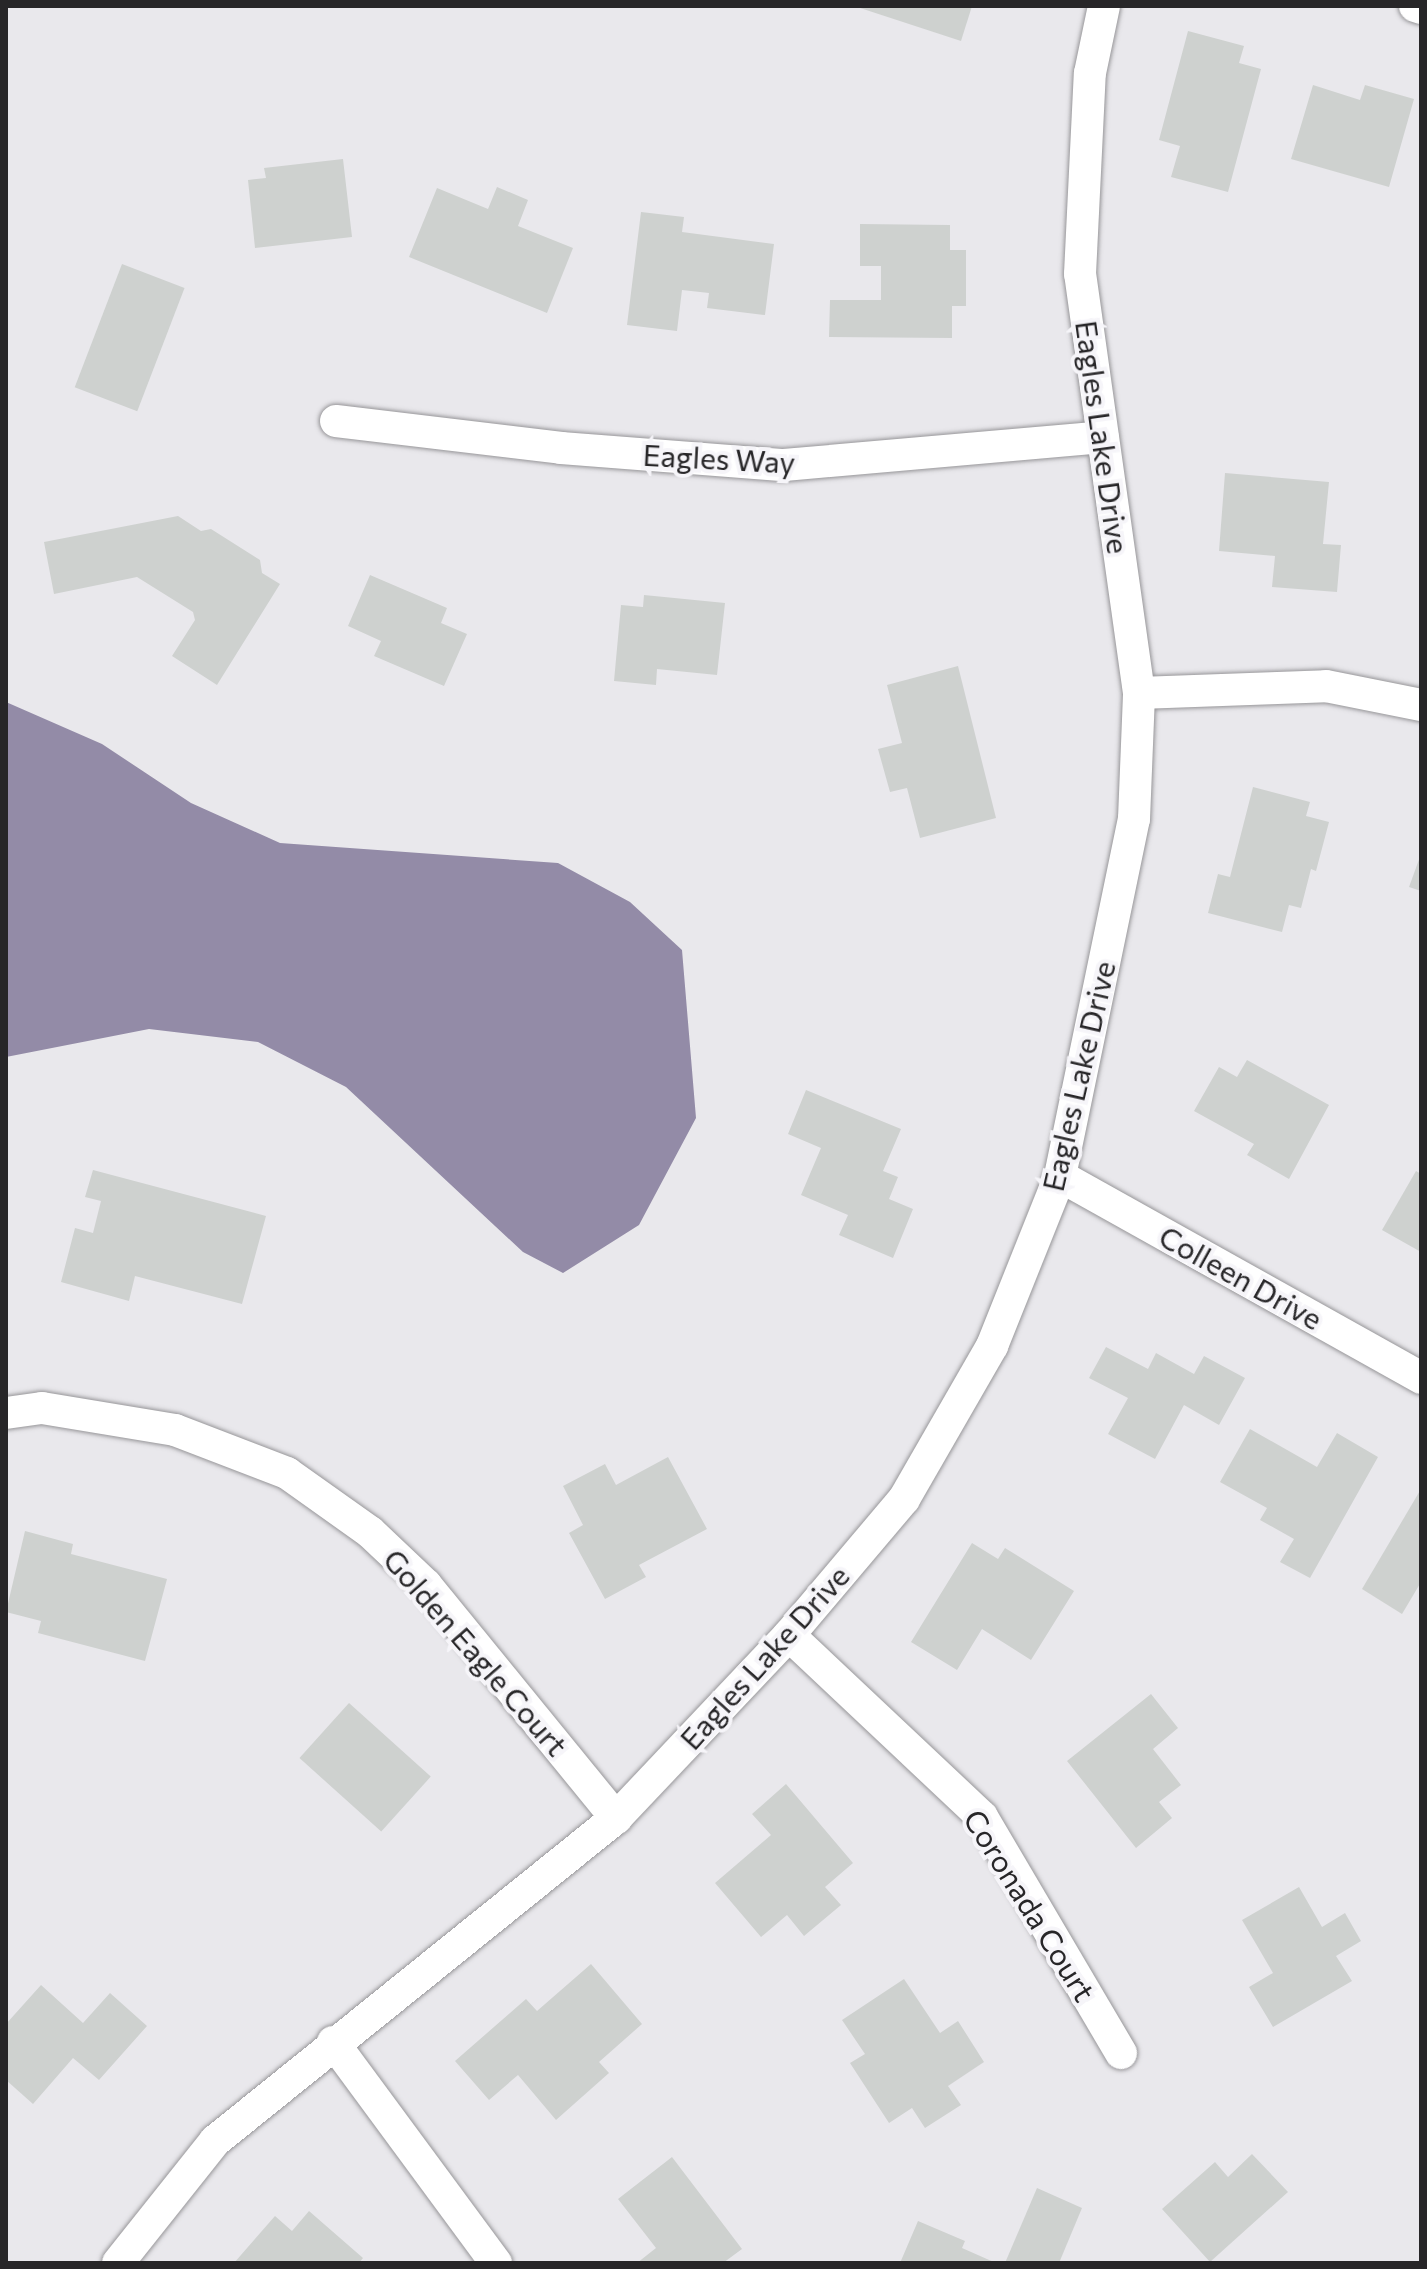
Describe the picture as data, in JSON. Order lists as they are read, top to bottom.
{
  "streets": {
    "street": [
      "Eagles Lake Drive",
      "Eagles Way",
      "Colleen Drive",
      "Golden Eagle Court",
      "Coronada Court"
    ]
  },
  "crossings": [
    ["Eagles Lake Drive", "Eagles Way"],
    ["Eagles Lake Drive", "Colleen Drive"],
    ["Eagles Lake Drive", "Golden Eagle Court"],
    ["Eagles Lake Drive", "Coronada Court"]
  ]
}
